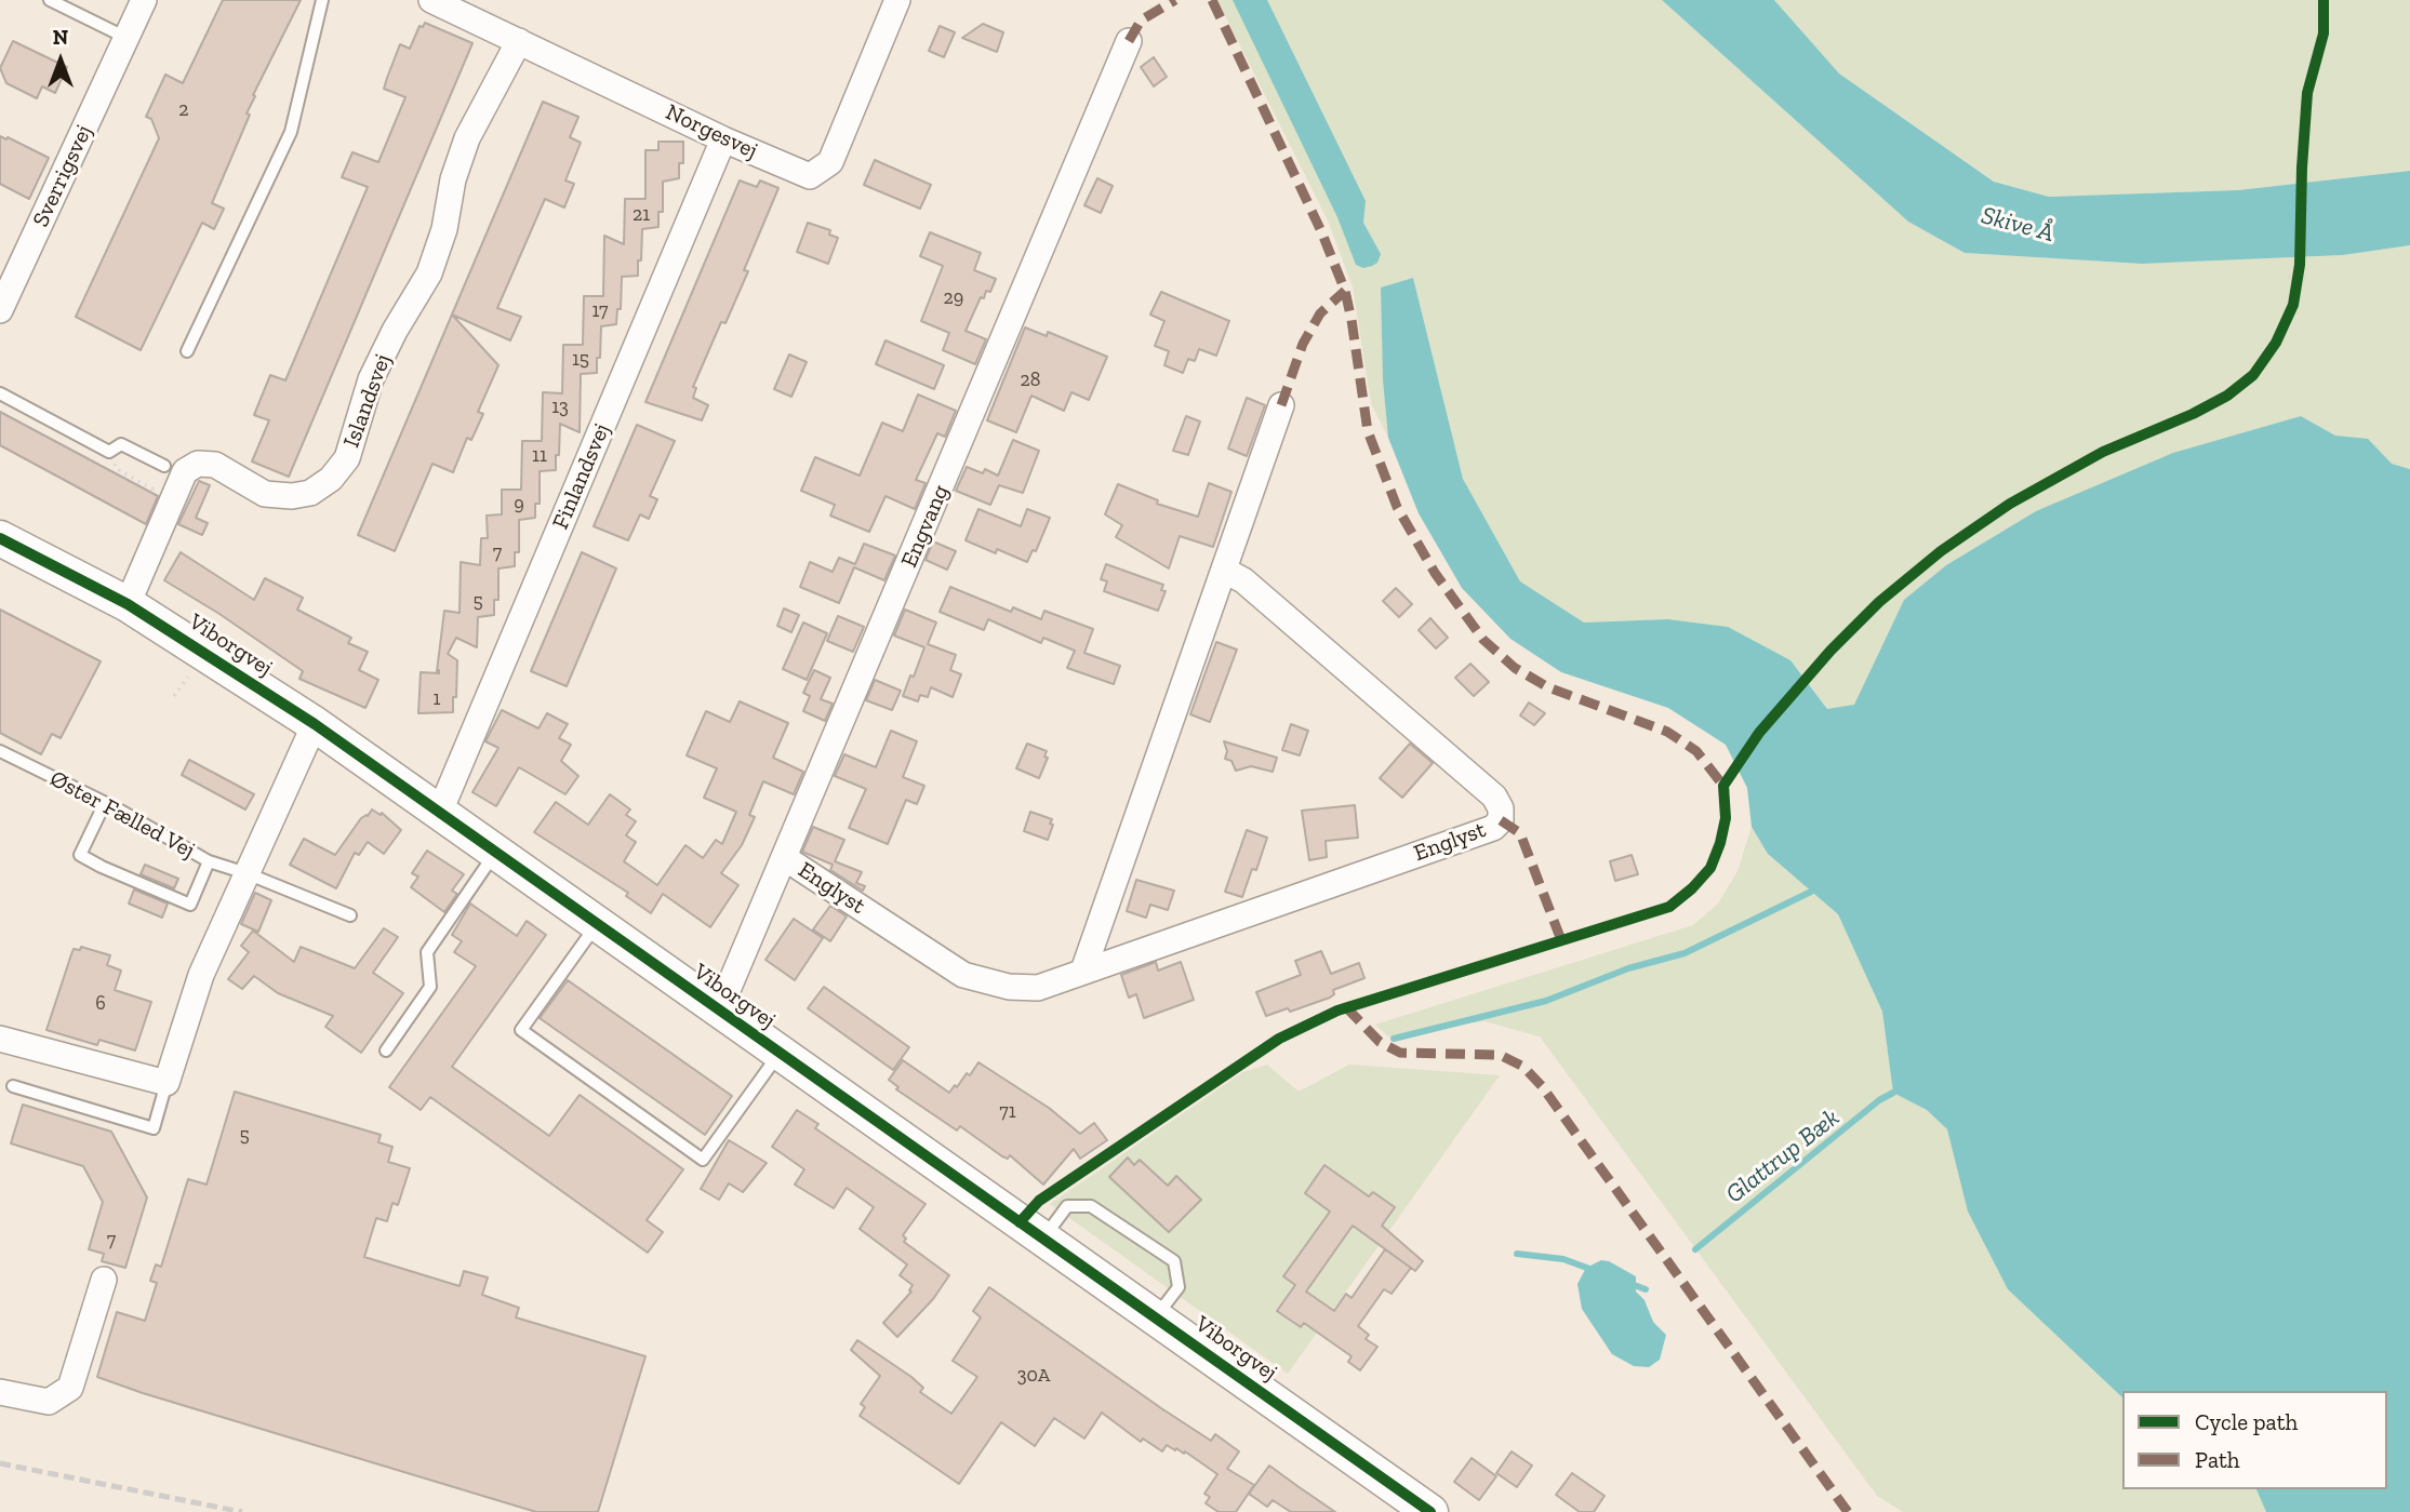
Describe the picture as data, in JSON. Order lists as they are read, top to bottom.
{
  "streets": {
    "street": [
      "Norgesvej",
      "Sverrigsvej",
      "Islandsvej",
      "Finlandsvej",
      "Engvang",
      "Viborgvej",
      "Englyst"
    ],
    "lane": ["Øster Fælled Vej"]
  },
  "crossings": [
    ["Norgesvej", "Islandsvej"],
    ["Norgesvej", "Finlandsvej"],
    ["Islandsvej", "Viborgvej"],
    ["Finlandsvej", "Viborgvej"],
    ["Engvang", "Viborgvej"],
    ["Engvang", "Englyst"]
  ],
  "water": ["Skive Å", "Glattrup Bæk"],
  "house_numbers": [
    "2",
    "21",
    "29",
    "17",
    "15",
    "28",
    "13",
    "11",
    "9",
    "7",
    "5",
    "1",
    "6",
    "71",
    "5",
    "7",
    "30A"
  ],
  "legend": ["Cycle path", "Path"],
  "north": "top"
}
